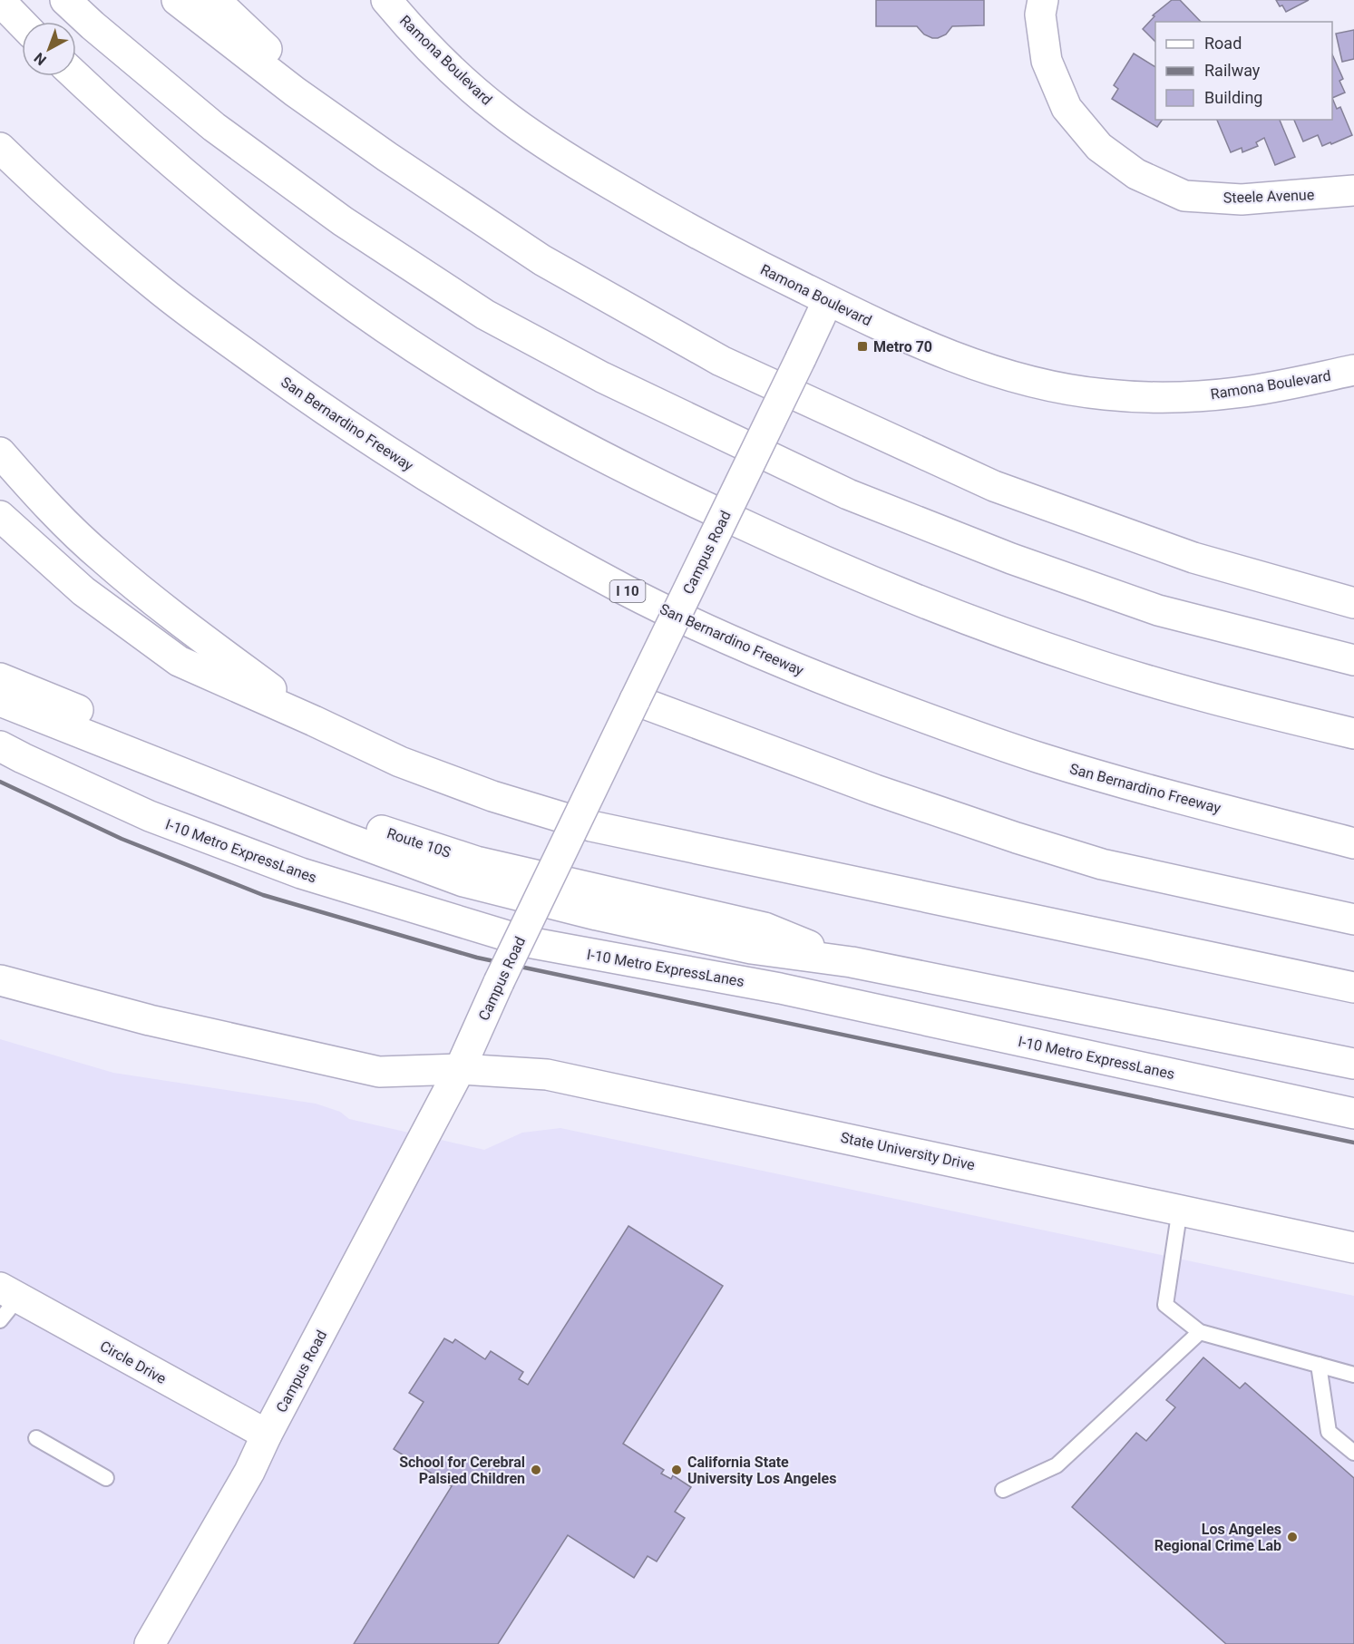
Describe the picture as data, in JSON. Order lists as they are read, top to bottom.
{
  "streets": {
    "main road": [
      "Ramona Boulevard",
      "Steele Avenue",
      "San Bernardino Freeway",
      "Campus Road",
      "I 10",
      "I-10 Metro ExpressLanes",
      "State University Drive",
      "Circle Drive"
    ]
  },
  "crossings": [
    ["Ramona Boulevard", "Campus Road"],
    ["Campus Road", "State University Drive"],
    ["Campus Road", "Circle Drive"]
  ],
  "places": {
    "transit": ["Metro 70"],
    "other": ["School for Cerebral Palsied Children", "California State University Los Angeles", "Los Angeles Regional Crime Lab"]
  },
  "legend": ["Road", "Railway", "Building"],
  "north": "bottom left"
}
